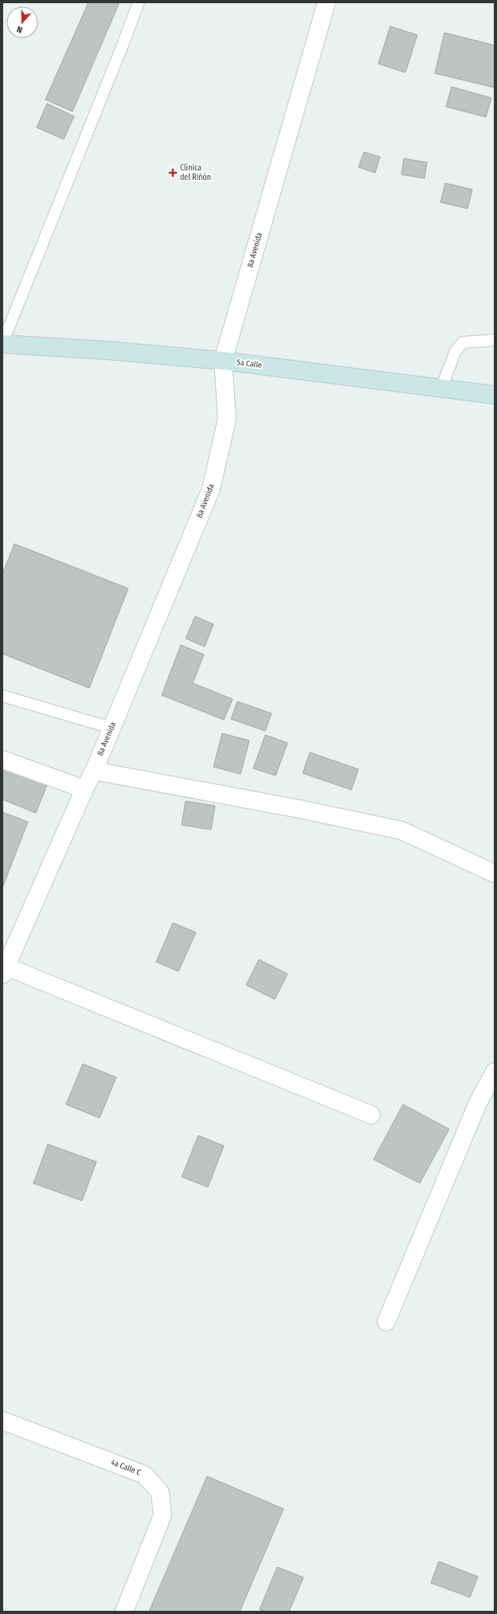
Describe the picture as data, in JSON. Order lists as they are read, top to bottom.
{
  "streets": {
    "main road": ["5a Calle"],
    "street": ["8a Avenida", "4a Calle C"]
  },
  "crossings": [
    ["8a Avenida", "5a Calle"]
  ],
  "places": {
    "health": ["Clínica del Riñón"]
  },
  "north": "bottom"
}
